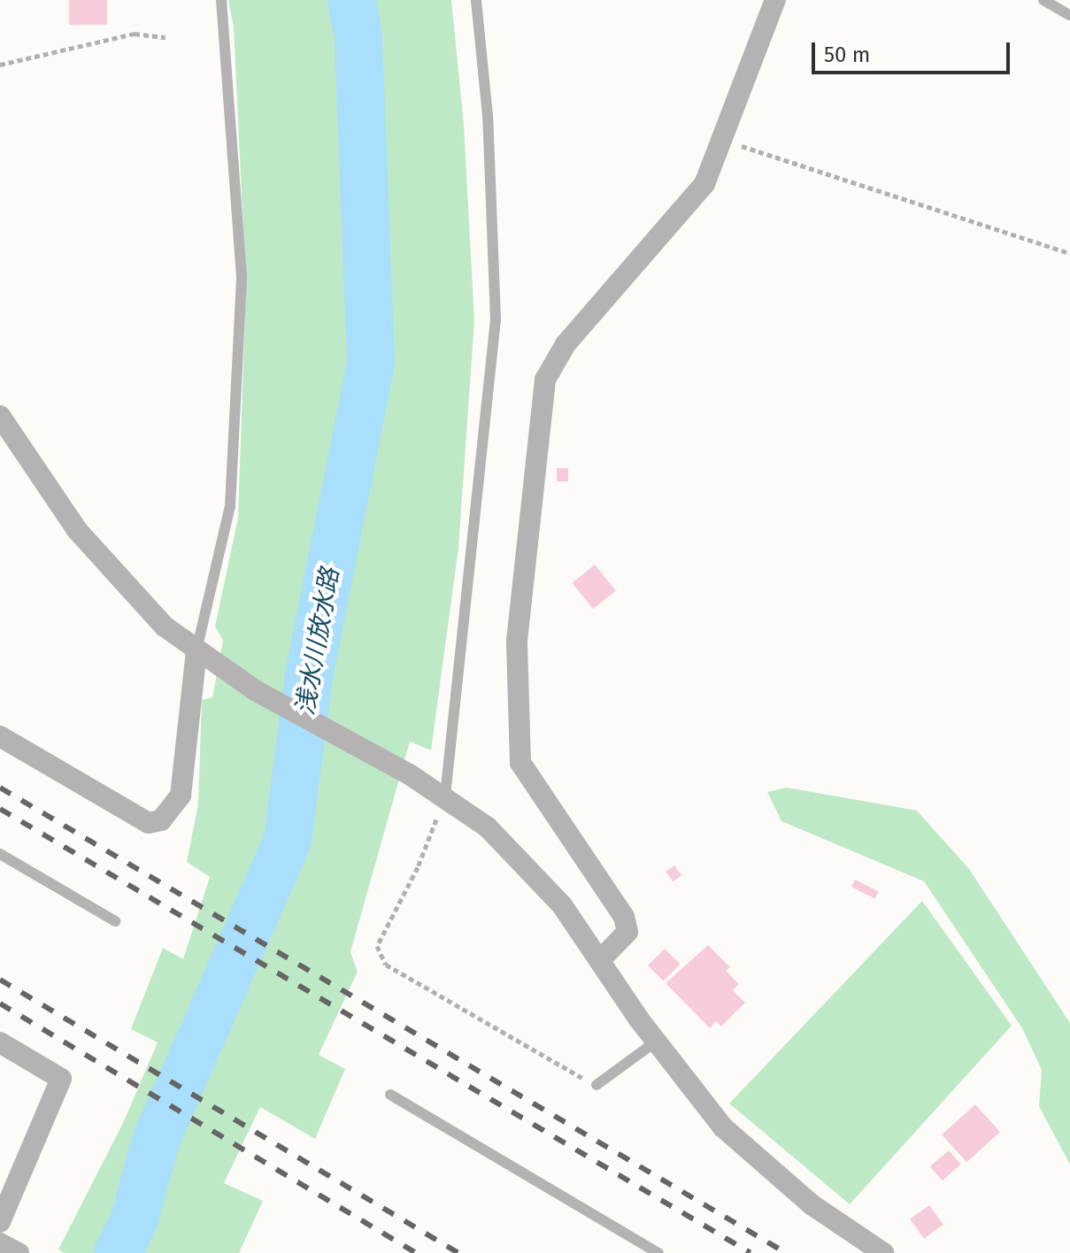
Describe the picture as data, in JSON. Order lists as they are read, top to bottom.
{
  "water": ["浅水川放水路"],
  "scale_bar": "50 m"
}
